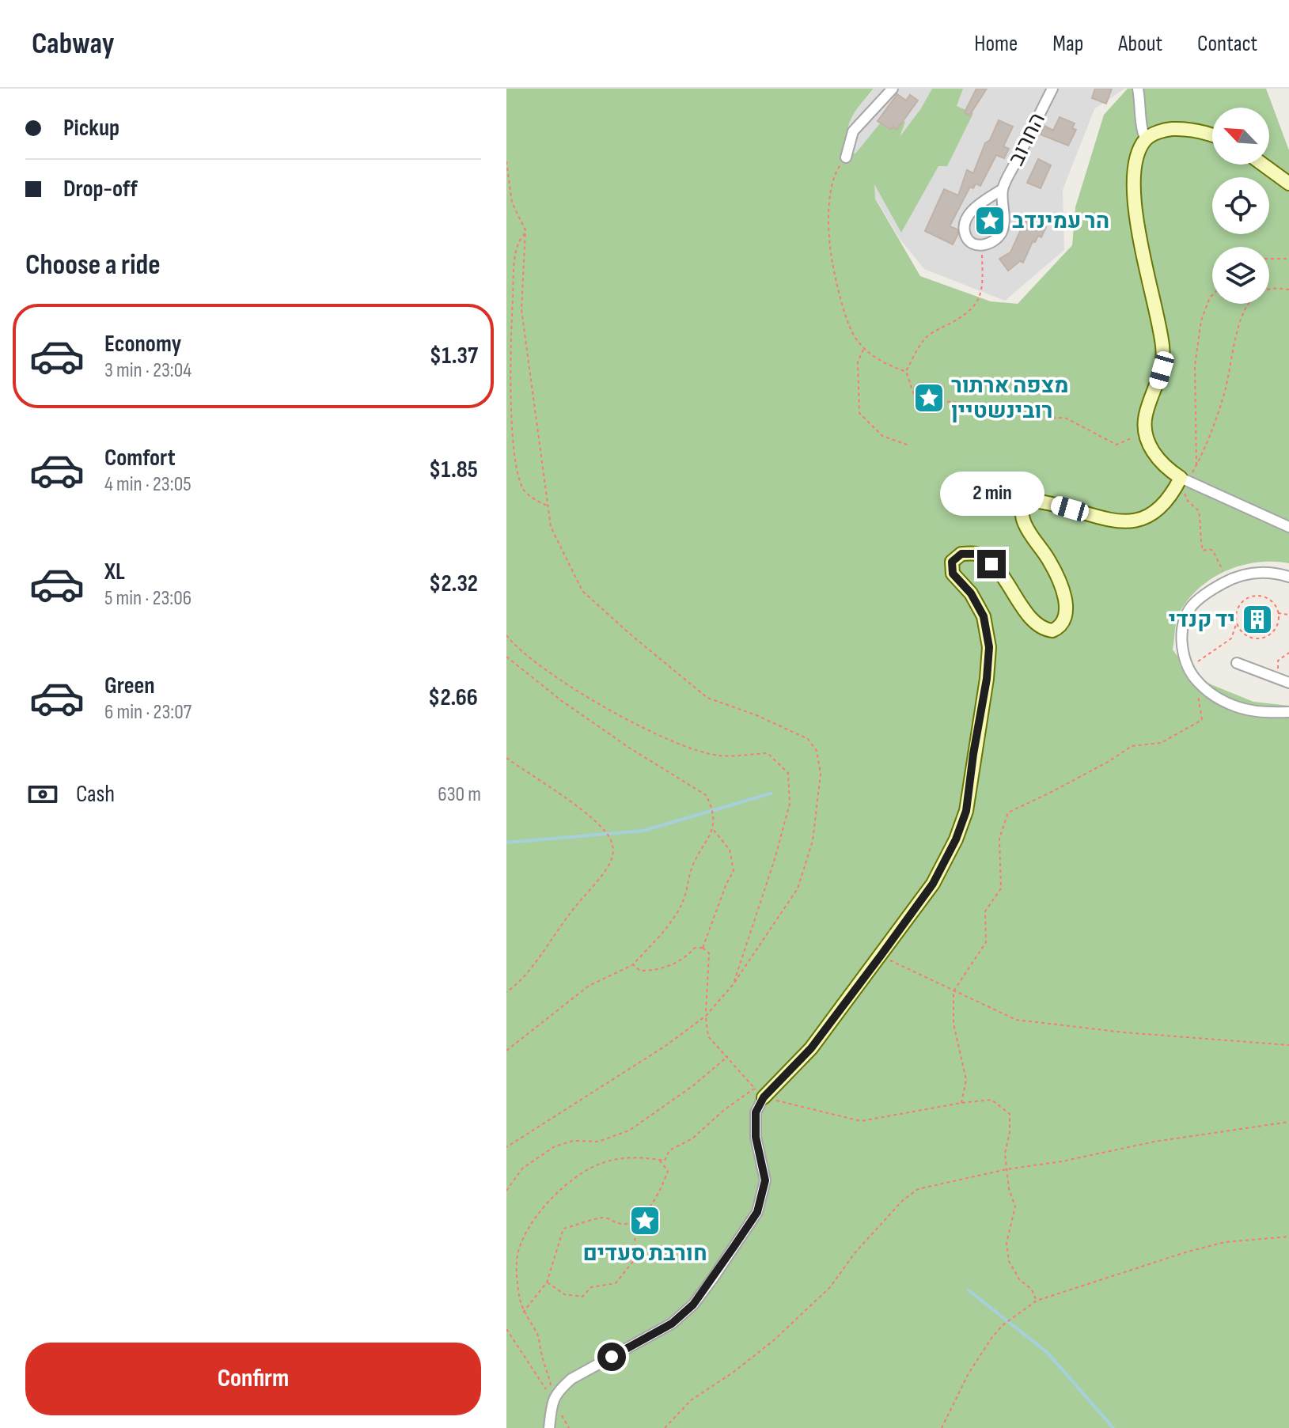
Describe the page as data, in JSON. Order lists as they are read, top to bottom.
{
  "streets": {
    "street": ["החרוב"]
  },
  "places": {
    "place": ["הר עמינדב", "מצפה ארתור רובינשטיין", "חורבת סעדים"],
    "building": ["יד קנדי"]
  },
  "north": "top left",
  "page": {
    "header": "Cabway",
    "nav": [
      "Home",
      "Map",
      "About",
      "Contact"
    ],
    "banner": ["Pickup", "Drop-off"],
    "heading": "Choose a ride",
    "list": [
      {
        "name": "Economy",
        "note": "3 min · 23:04",
        "value": "$1.37"
      },
      {
        "name": "Comfort",
        "note": "4 min · 23:05",
        "value": "$1.85"
      },
      {
        "name": "XL",
        "note": "5 min · 23:06",
        "value": "$2.32"
      },
      {
        "name": "Green",
        "note": "6 min · 23:07",
        "value": "$2.66"
      }
    ],
    "bubble": "2 min",
    "pay": ["Cash", "630 m"],
    "buttons": "Confirm"
  }
}
